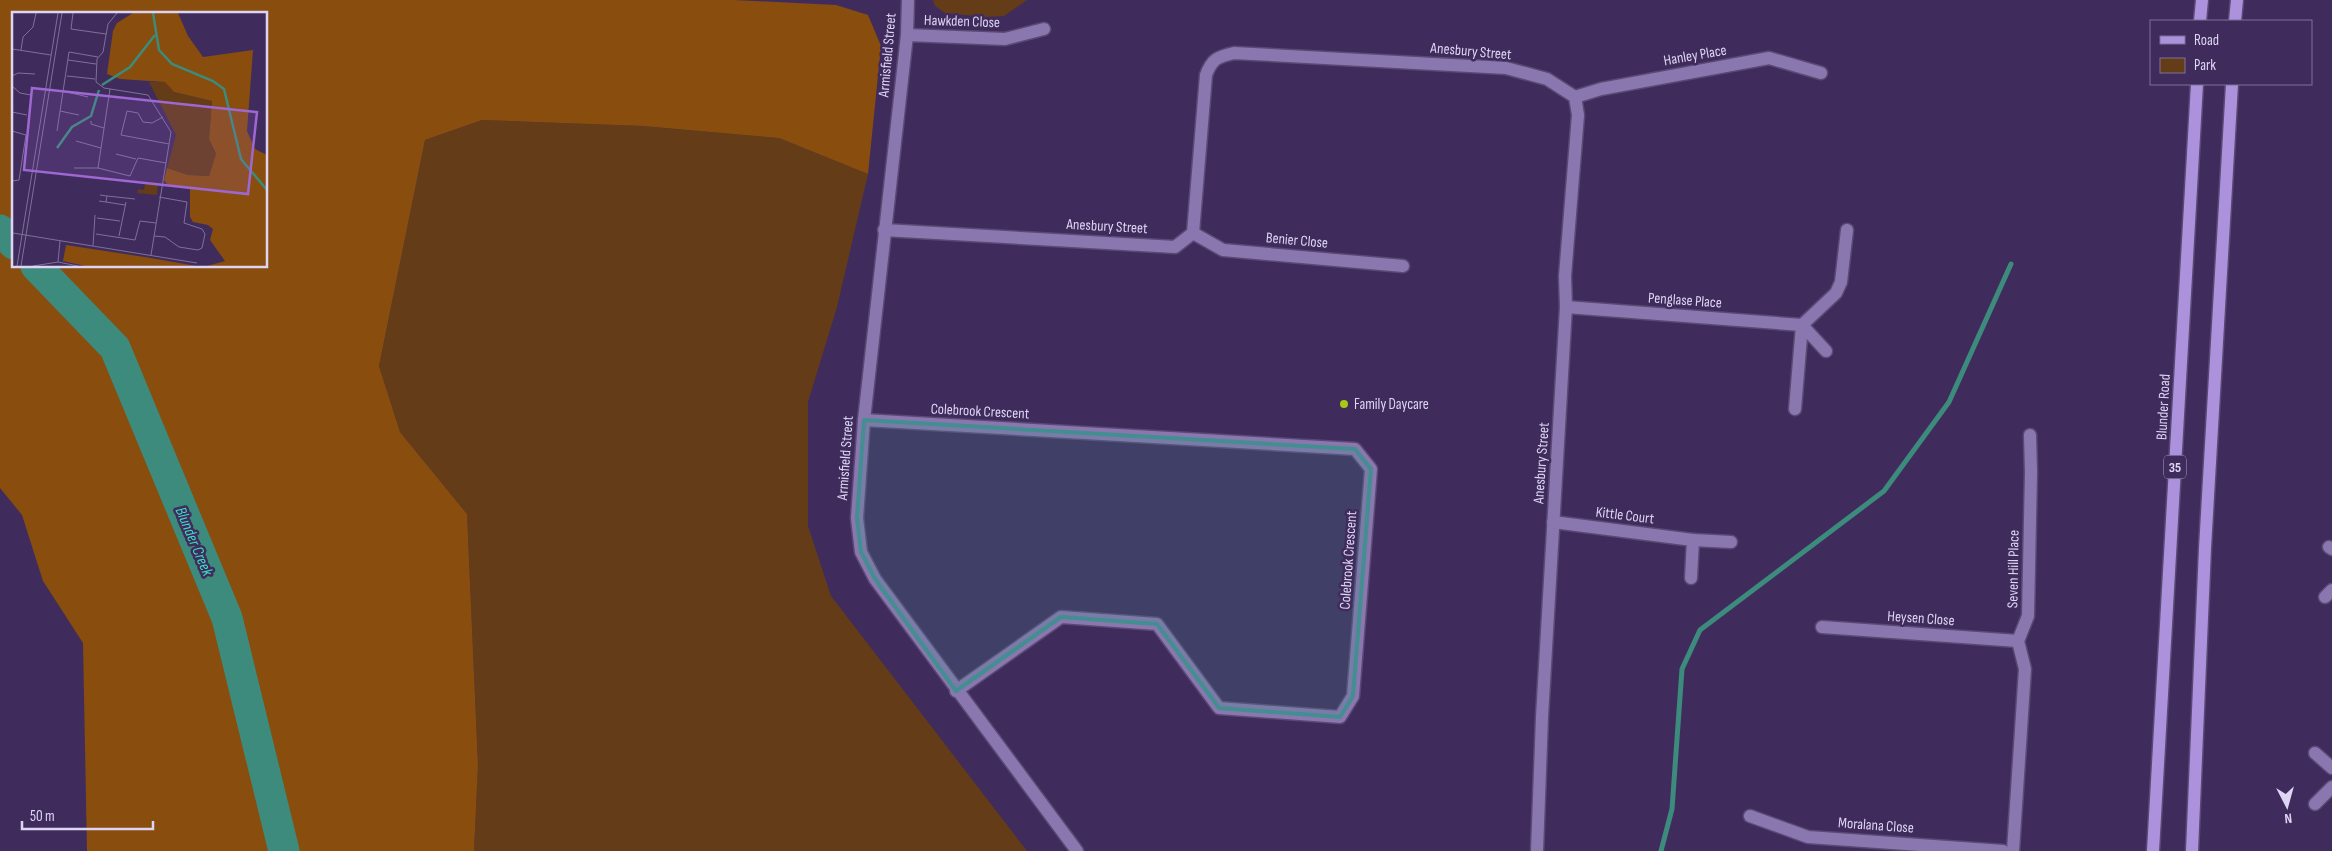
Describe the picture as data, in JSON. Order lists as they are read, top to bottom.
{
  "streets": {
    "main road": ["Blunder Road", "35"],
    "street": [
      "Hawkden Close",
      "Anesbury Street",
      "Armisfield Street",
      "Hanley Place",
      "Benier Close",
      "Penglase Place",
      "Colebrook Crescent",
      "Kittle Court",
      "Seven Hill Place",
      "Heysen Close",
      "Moralana Close"
    ]
  },
  "crossings": [
    ["Hawkden Close", "Armisfield Street"],
    ["Anesbury Street", "Armisfield Street"],
    ["Anesbury Street", "Hanley Place"],
    ["Anesbury Street", "Benier Close"],
    ["Anesbury Street", "Penglase Place"],
    ["Anesbury Street", "Kittle Court"],
    ["Armisfield Street", "Colebrook Crescent"],
    ["Seven Hill Place", "Heysen Close"]
  ],
  "water": ["Blunder Creek"],
  "places": ["Family Daycare"],
  "legend": ["Road", "Park"],
  "scale_bar": "50 m",
  "north": "bottom"
}
